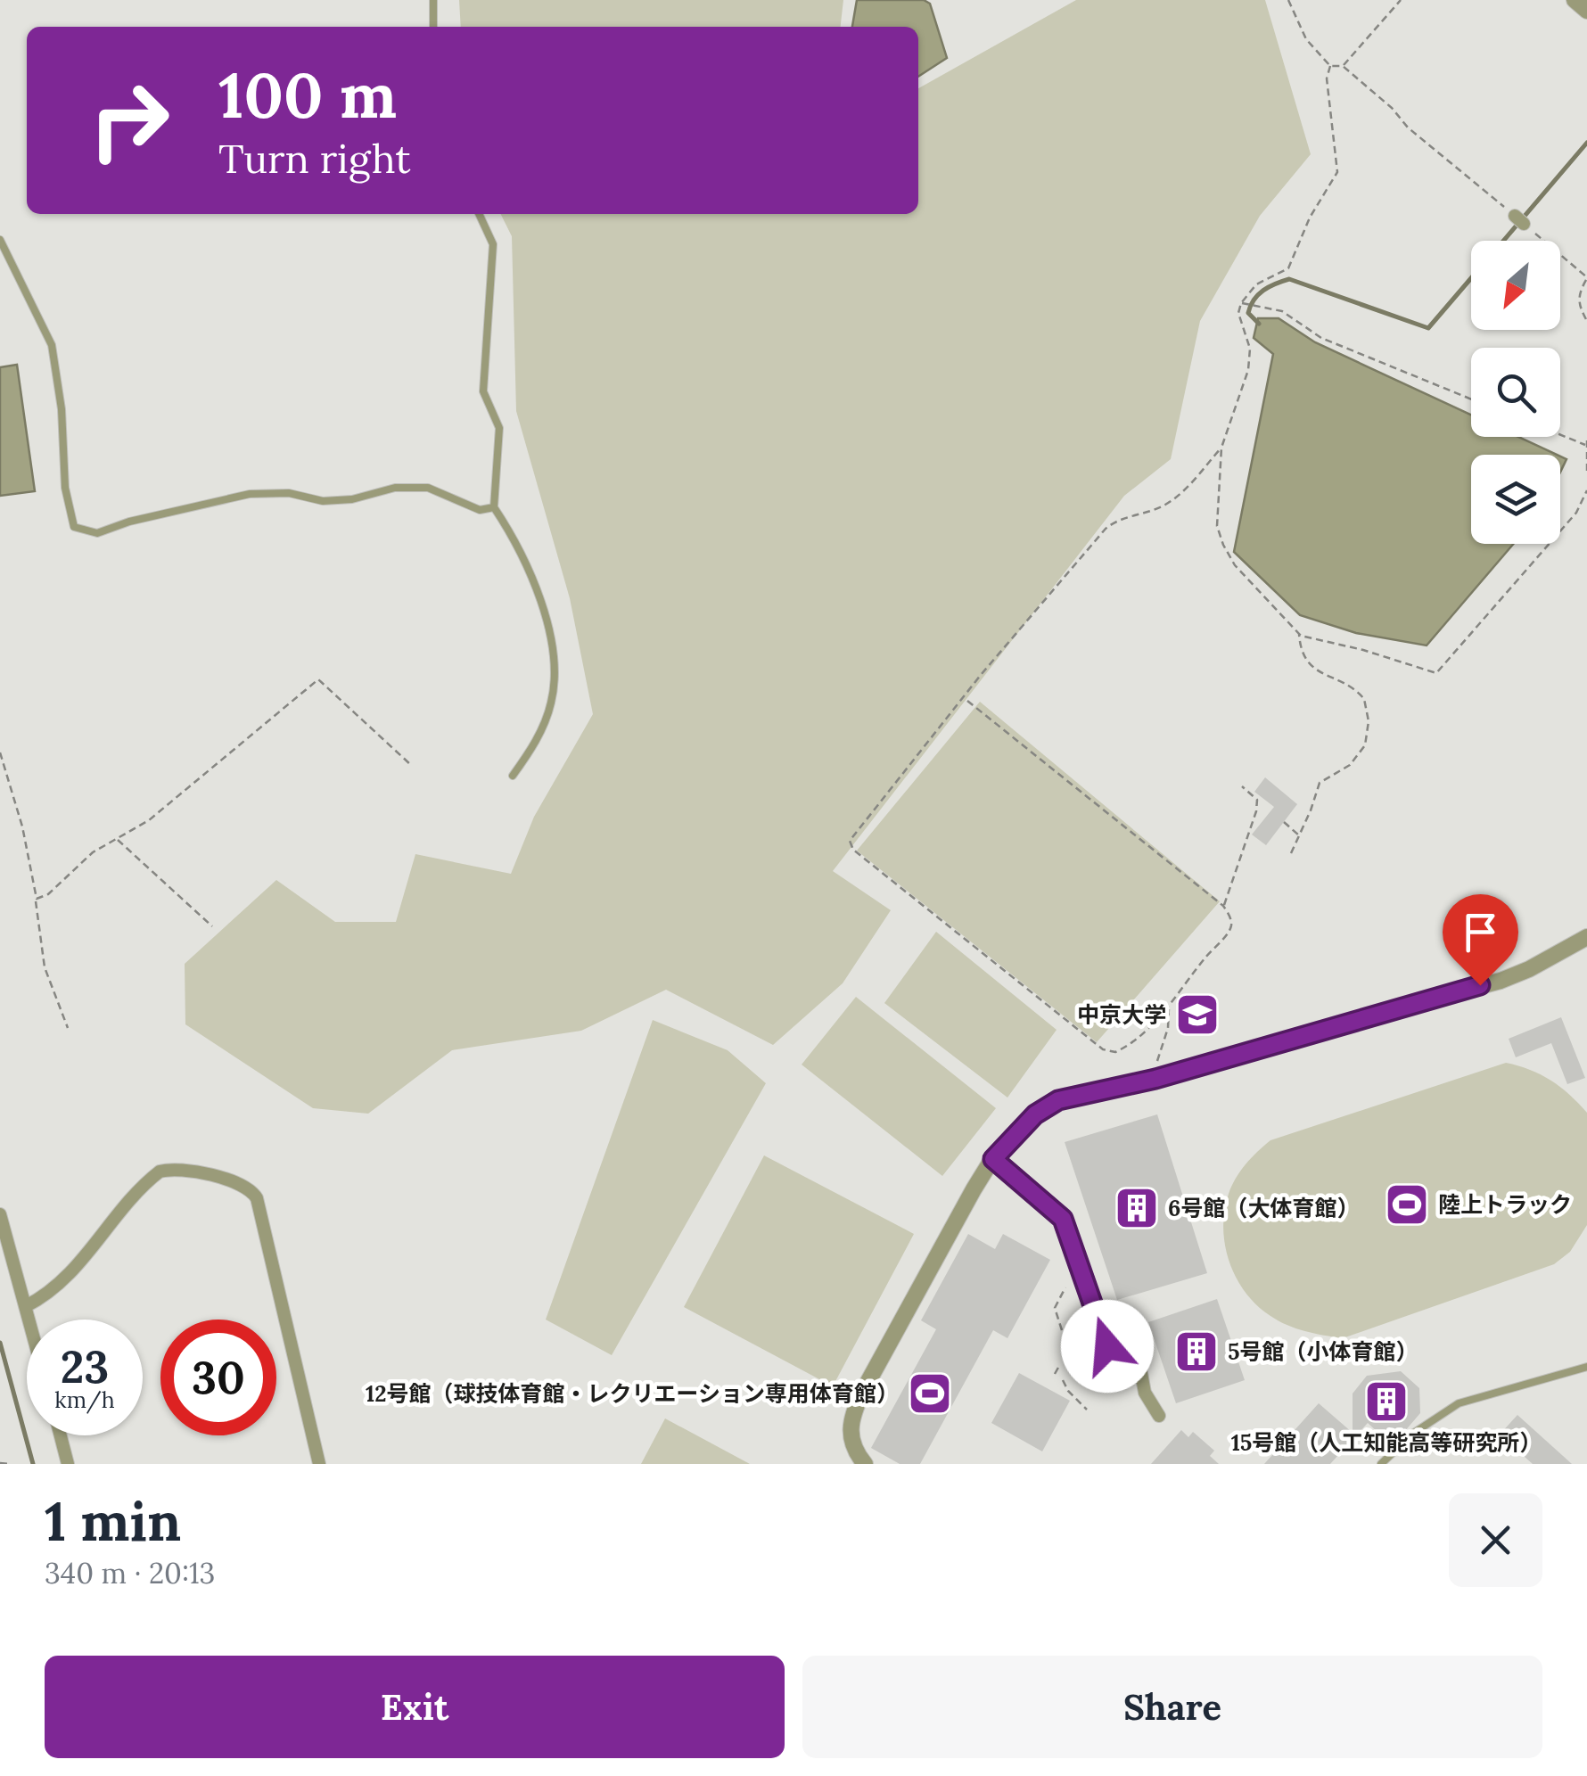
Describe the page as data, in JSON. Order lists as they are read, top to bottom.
{
  "places": {
    "school or university": ["中京大学"],
    "sports": ["陸上トラック", "12号館（球技体育館・レクリエーション専用体育館）"],
    "building": ["6号館（大体育館）", "5号館（小体育館）", "15号館（人工知能高等研究所）"]
  },
  "north": "bottom left",
  "page": {
    "turn": ["100 m", "Turn right"],
    "speed": "23 km/h",
    "limit": "30",
    "heading": ["1 min", "340 m · 20:13"],
    "buttons": ["Exit", "Share"]
  }
}
